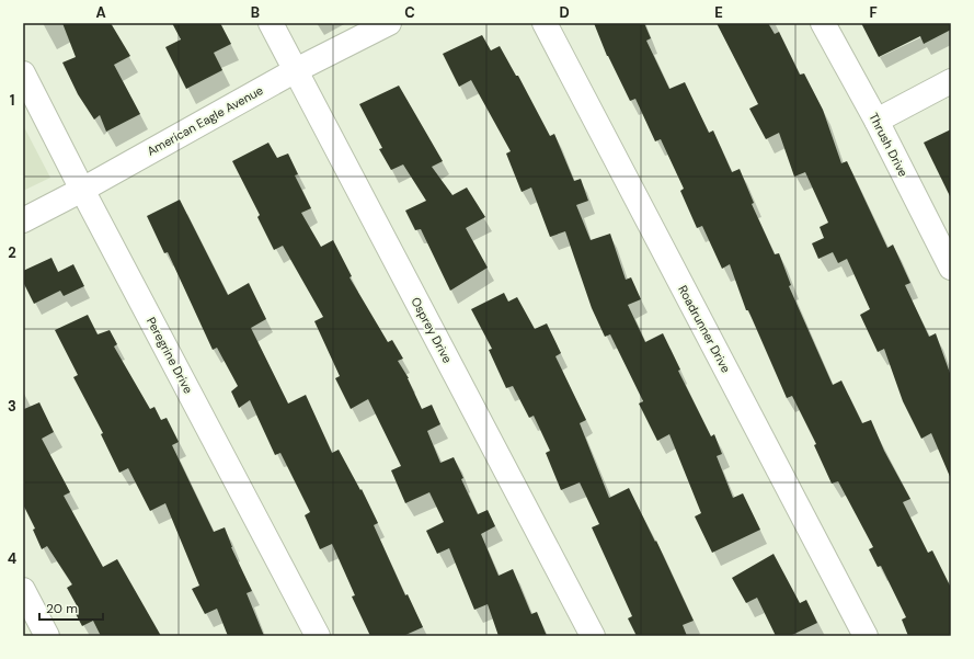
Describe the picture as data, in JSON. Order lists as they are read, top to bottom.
{
  "streets": {
    "street": [
      "American Eagle Avenue",
      "Thrush Drive",
      "Roadrunner Drive",
      "Osprey Drive",
      "Peregrine Drive"
    ]
  },
  "crossings": [
    ["American Eagle Avenue", "Osprey Drive"],
    ["American Eagle Avenue", "Peregrine Drive"]
  ],
  "scale_bar": "20 m",
  "grid": {
    "columns": [
      "A",
      "B",
      "C",
      "D",
      "E",
      "F"
    ],
    "rows": [
      "1",
      "2",
      "3",
      "4"
    ]
  }
}
